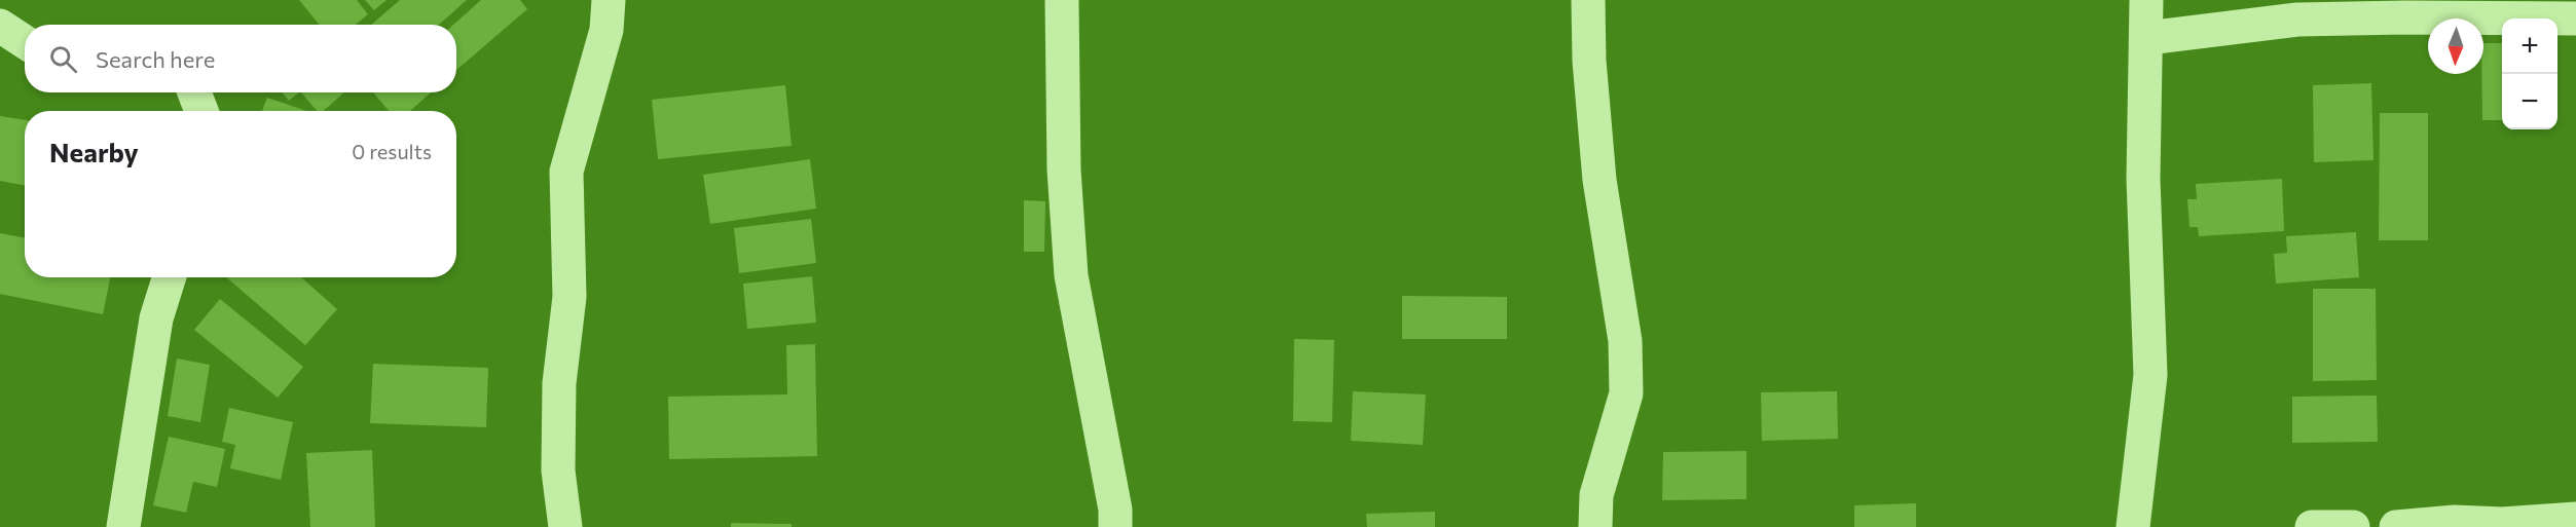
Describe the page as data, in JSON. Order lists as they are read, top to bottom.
{
  "north": "bottom",
  "page": {
    "map_buttons": ["+", "−"],
    "search": "Search here",
    "heading": ["Nearby", "0 results"]
  }
}
